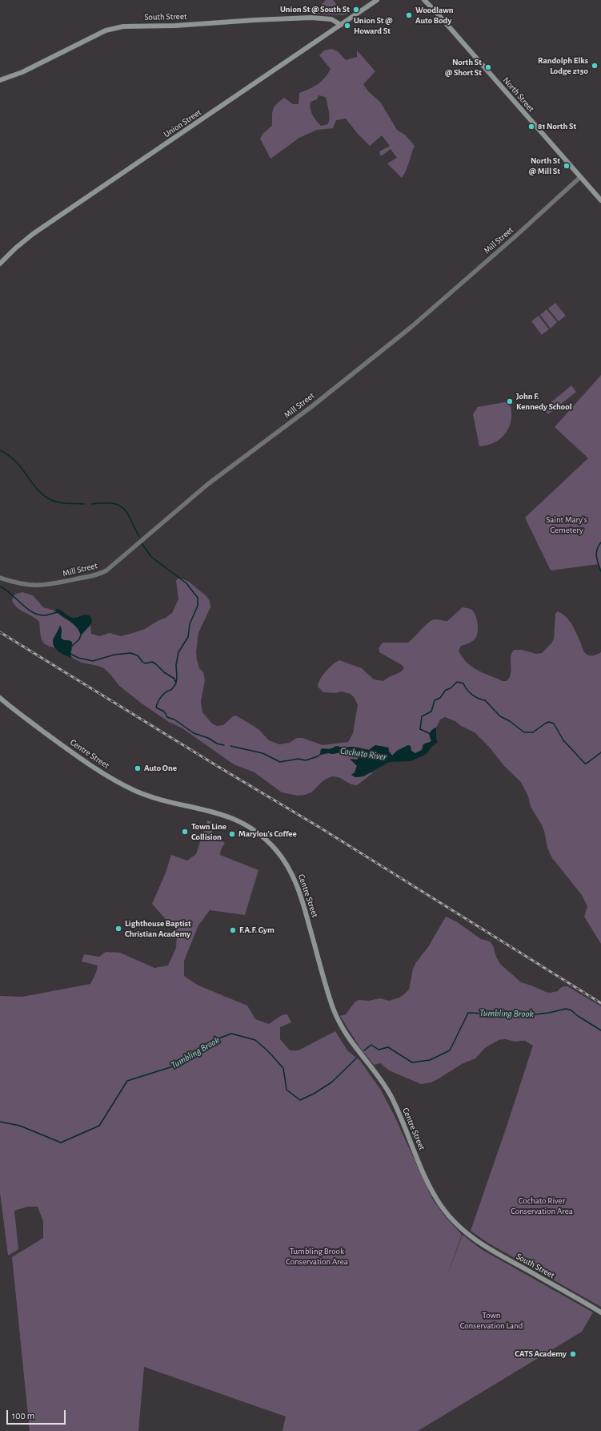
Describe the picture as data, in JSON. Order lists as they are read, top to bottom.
{
  "streets": {
    "main road": [
      "South Street",
      "North Street",
      "Union Street",
      "Centre Street"
    ],
    "street": ["Mill Street"]
  },
  "crossings": [
    ["South Street", "Union Street"],
    ["South Street", "Centre Street"],
    ["North Street", "Mill Street"]
  ],
  "water": ["Cochato River", "Tumbling Brook"],
  "parks": [
    "Saint Mary's Cemetery",
    "Cochato River Conservation Area",
    "Tumbling Brook Conservation Area",
    "Town Conservation Land"
  ],
  "places": [
    "Union St @ South St",
    "Woodlawn Auto Body",
    "Union St @ Howard St",
    "Randolph Elks Lodge 2130",
    "North St @ Short St",
    "81 North St",
    "North St @ Mill St",
    "John F. Kennedy School",
    "Auto One",
    "Town Line Collision",
    "Marylou's Coffee",
    "Lighthouse Baptist Christian Academy",
    "F.A.F. Gym",
    "CATS Academy"
  ],
  "scale_bar": "100 m"
}
